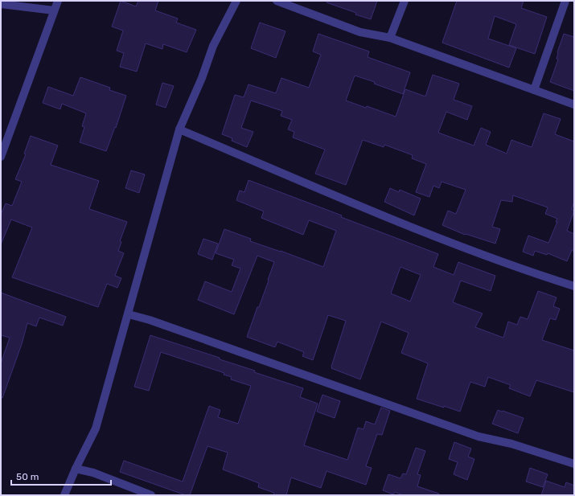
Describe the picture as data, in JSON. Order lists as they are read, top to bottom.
{
  "scale_bar": "50 m"
}
